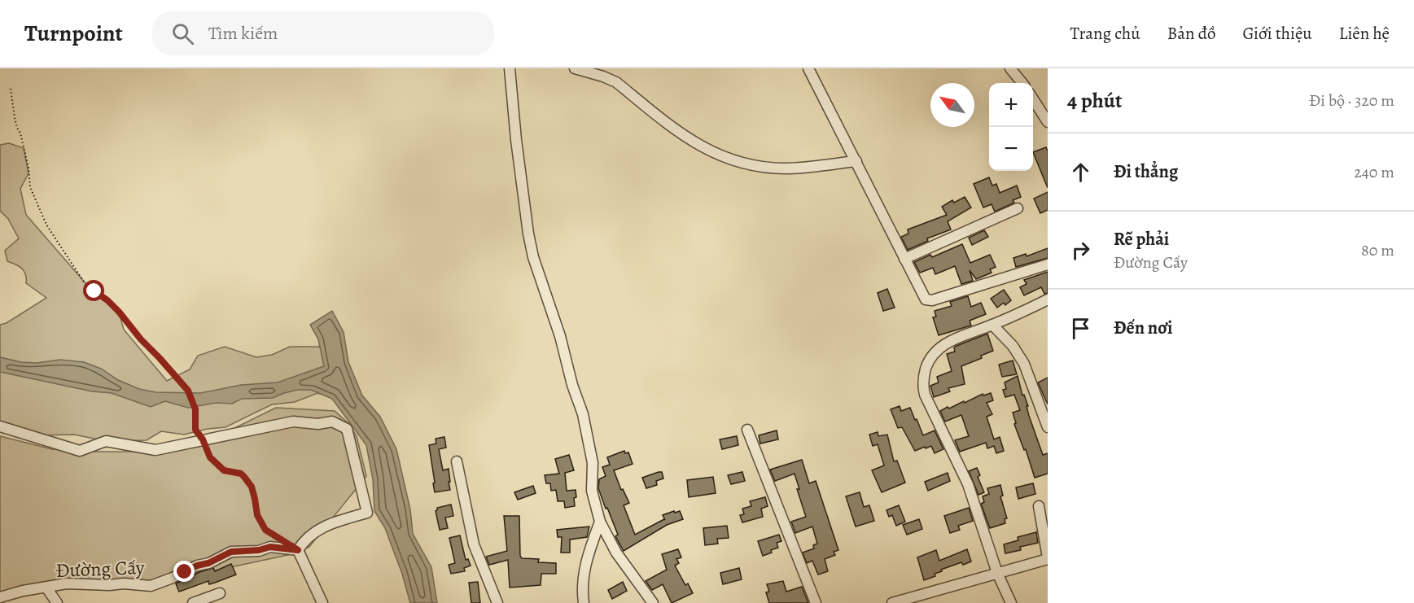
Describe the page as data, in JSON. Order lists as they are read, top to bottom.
{
  "streets": {
    "street": ["Đường Cấy"]
  },
  "north": "top left",
  "page": {
    "header": "Turnpoint",
    "search": "Tìm kiếm",
    "nav": [
      "Trang chủ",
      "Bản đồ",
      "Giới thiệu",
      "Liên hệ"
    ],
    "heading": ["4 phút", "Đi bộ · 320 m"],
    "map_buttons": ["+", "−"],
    "list": [
      ["Đi thẳng", "240 m"],
      ["Rẽ phải", "Đường Cấy", "80 m"],
      "Đến nơi"
    ]
  }
}
